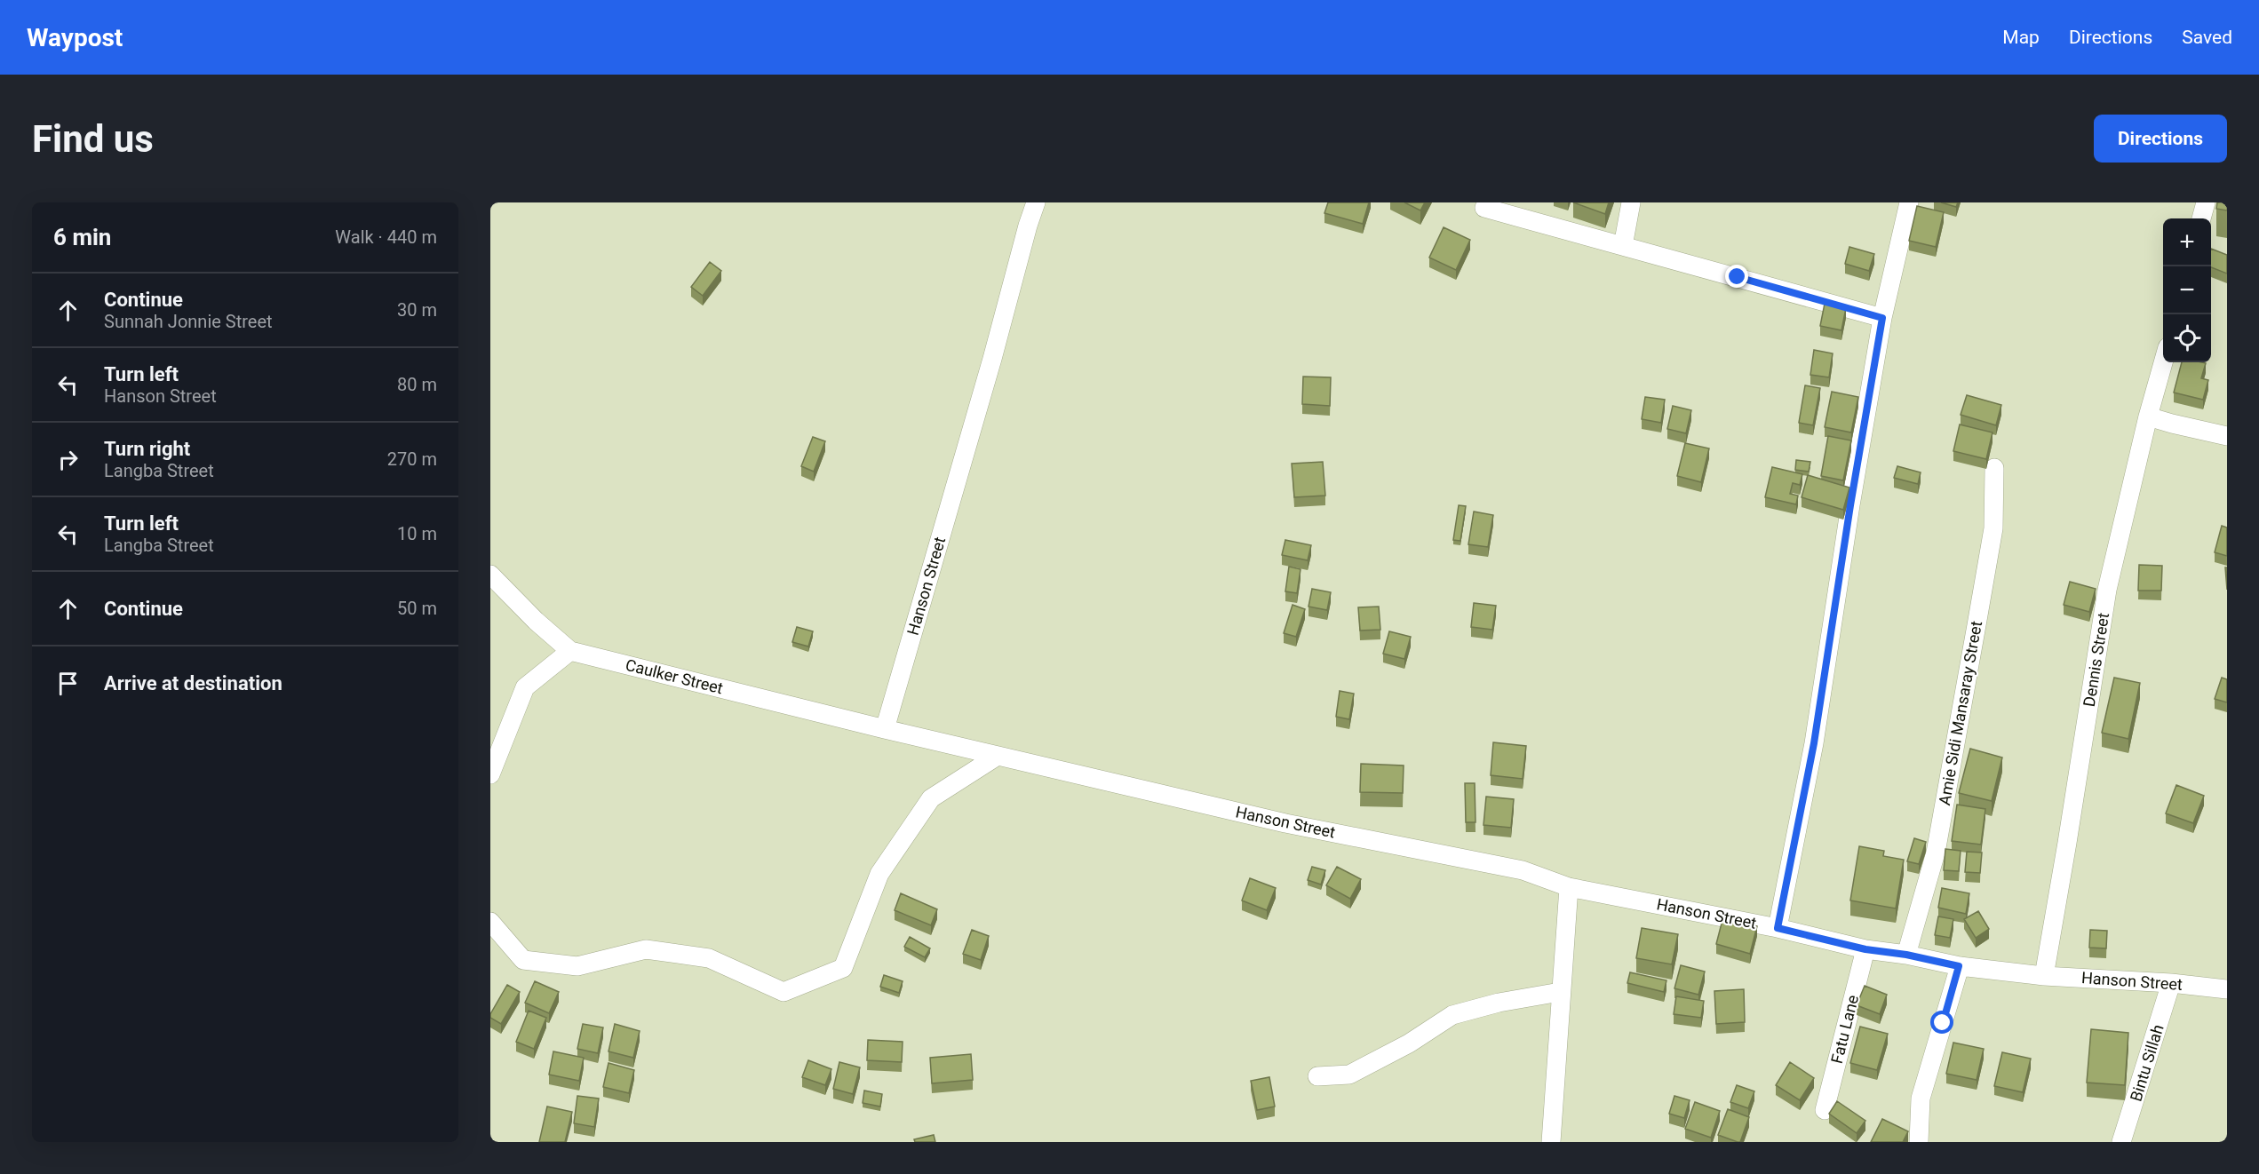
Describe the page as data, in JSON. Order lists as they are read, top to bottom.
{
  "streets": {
    "street": [
      "Hanson Street",
      "Dennis Street",
      "Caulker Street",
      "Amie Sidi Mansaray Street",
      "Fatu Lane",
      "Bintu Sillah"
    ]
  },
  "crossings": [
    ["Hanson Street", "Dennis Street"],
    ["Hanson Street", "Caulker Street"],
    ["Hanson Street", "Amie Sidi Mansaray Street"],
    ["Hanson Street", "Fatu Lane"],
    ["Hanson Street", "Bintu Sillah"]
  ],
  "page": {
    "header": "Waypost",
    "nav": ["Map", "Directions", "Saved"],
    "buttons": "Directions",
    "title": "Find us",
    "heading": ["6 min", "Walk · 440 m"],
    "map_buttons": ["+", "−"],
    "list": [
      ["Continue", "Sunnah Jonnie Street", "30 m"],
      ["Turn left", "Hanson Street", "80 m"],
      ["Turn right", "Langba Street", "270 m"],
      ["Turn left", "Langba Street", "10 m"],
      ["Continue", "50 m"],
      "Arrive at destination"
    ]
  }
}
